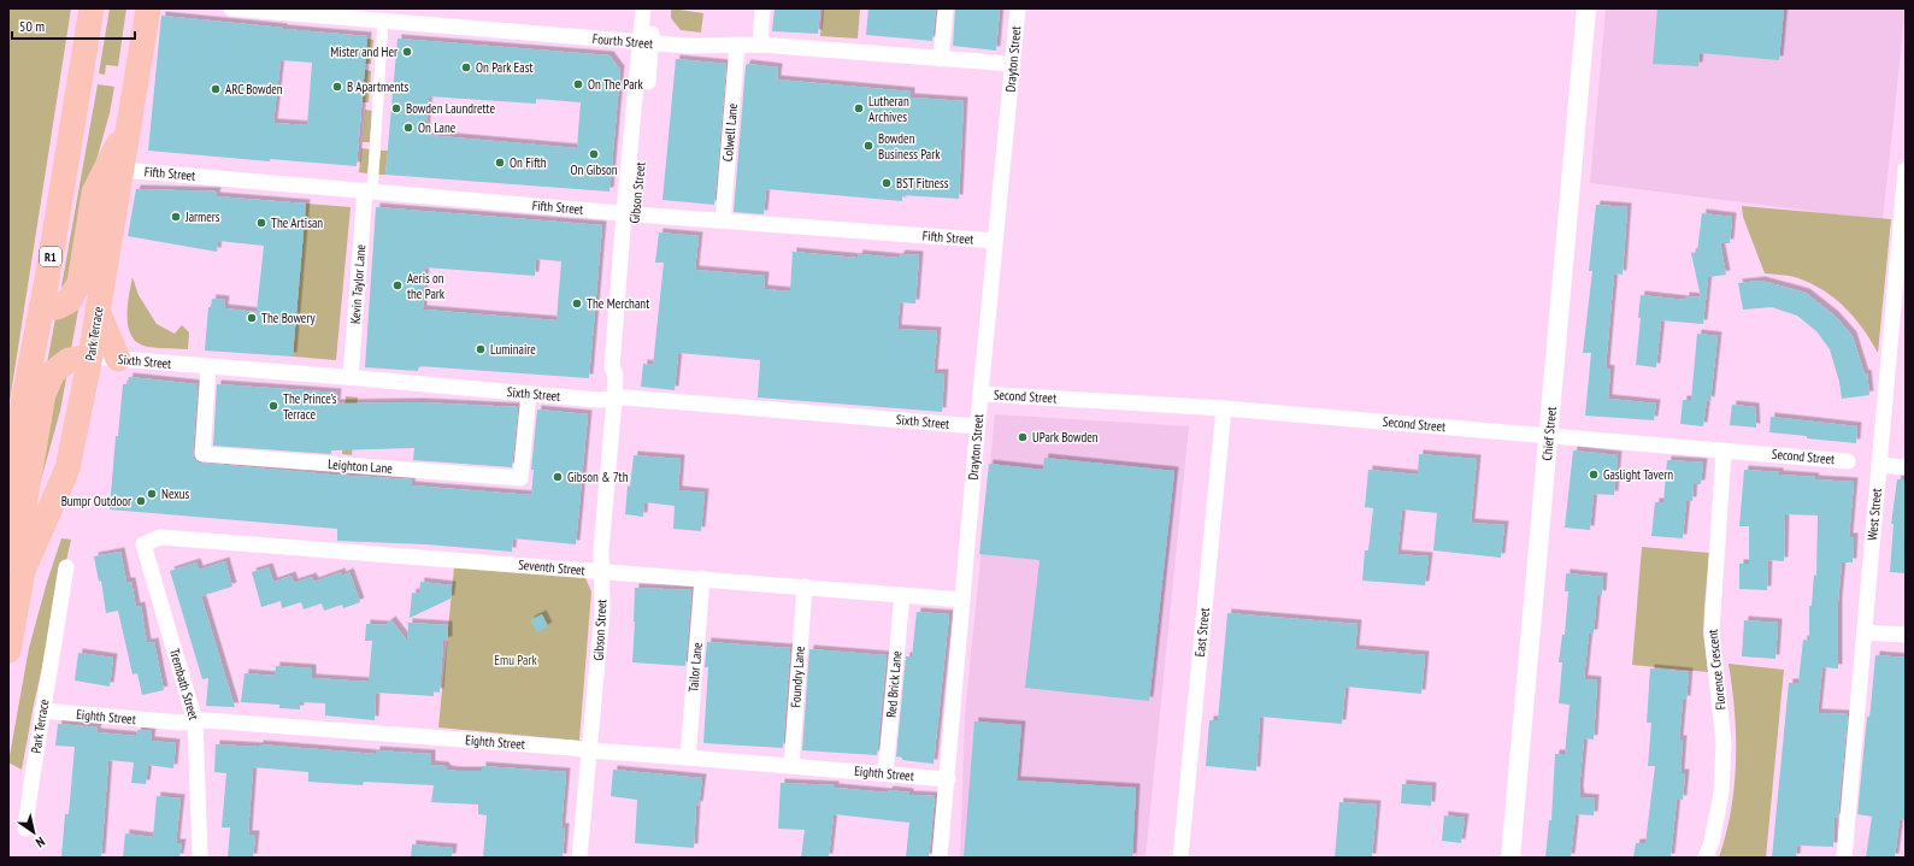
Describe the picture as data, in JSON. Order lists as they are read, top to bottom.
{
  "streets": {
    "highway": ["R1", "Park Terrace"],
    "street": [
      "Fourth Street",
      "Drayton Street",
      "Colwell Lane",
      "Fifth Street",
      "Gibson Street",
      "Kevin Taylor Lane",
      "Sixth Street",
      "Second Street",
      "Chief Street",
      "Leighton Lane",
      "West Street",
      "Seventh Street",
      "East Street",
      "Tailor Lane",
      "Florence Crescent",
      "Foundry Lane",
      "Trembath Street",
      "Red Brick Lane",
      "Eighth Street"
    ]
  },
  "crossings": [
    ["Fourth Street", "Drayton Street"],
    ["Fourth Street", "Colwell Lane"],
    ["Fourth Street", "Gibson Street"],
    ["Drayton Street", "Fifth Street"],
    ["Drayton Street", "Sixth Street"],
    ["Drayton Street", "Second Street"],
    ["Drayton Street", "Seventh Street"],
    ["Drayton Street", "Eighth Street"],
    ["Colwell Lane", "Fifth Street"],
    ["Fifth Street", "Gibson Street"],
    ["Fifth Street", "Kevin Taylor Lane"],
    ["Fifth Street", "Park Terrace"],
    ["Gibson Street", "Sixth Street"],
    ["Gibson Street", "Seventh Street"],
    ["Gibson Street", "Eighth Street"],
    ["Kevin Taylor Lane", "Sixth Street"],
    ["Park Terrace", "Sixth Street"],
    ["Park Terrace", "Eighth Street"],
    ["Sixth Street", "Leighton Lane"],
    ["Second Street", "Chief Street"],
    ["Second Street", "East Street"],
    ["Second Street", "Florence Crescent"],
    ["Seventh Street", "Tailor Lane"],
    ["Seventh Street", "Foundry Lane"],
    ["Seventh Street", "Trembath Street"],
    ["Seventh Street", "Red Brick Lane"],
    ["Tailor Lane", "Eighth Street"],
    ["Foundry Lane", "Eighth Street"],
    ["Trembath Street", "Eighth Street"],
    ["Red Brick Lane", "Eighth Street"]
  ],
  "parks": ["Emu Park"],
  "places": [
    "Mister and Her",
    "On Park East",
    "On The Park",
    "B Apartments",
    "ARC Bowden",
    "Bowden Laundrette",
    "Lutheran Archives",
    "On Lane",
    "Bowden Business Park",
    "On Gibson",
    "On Fifth",
    "BST Fitness",
    "Jarmers",
    "The Artisan",
    "Aeris on the Park",
    "The Merchant",
    "The Bowery",
    "Luminaire",
    "The Prince’s Terrace",
    "UPark Bowden",
    "Gaslight Tavern",
    "Gibson & 7th",
    "Nexus",
    "Bumpr Outdoor"
  ],
  "scale_bar": "50 m",
  "north": "bottom right"
}
